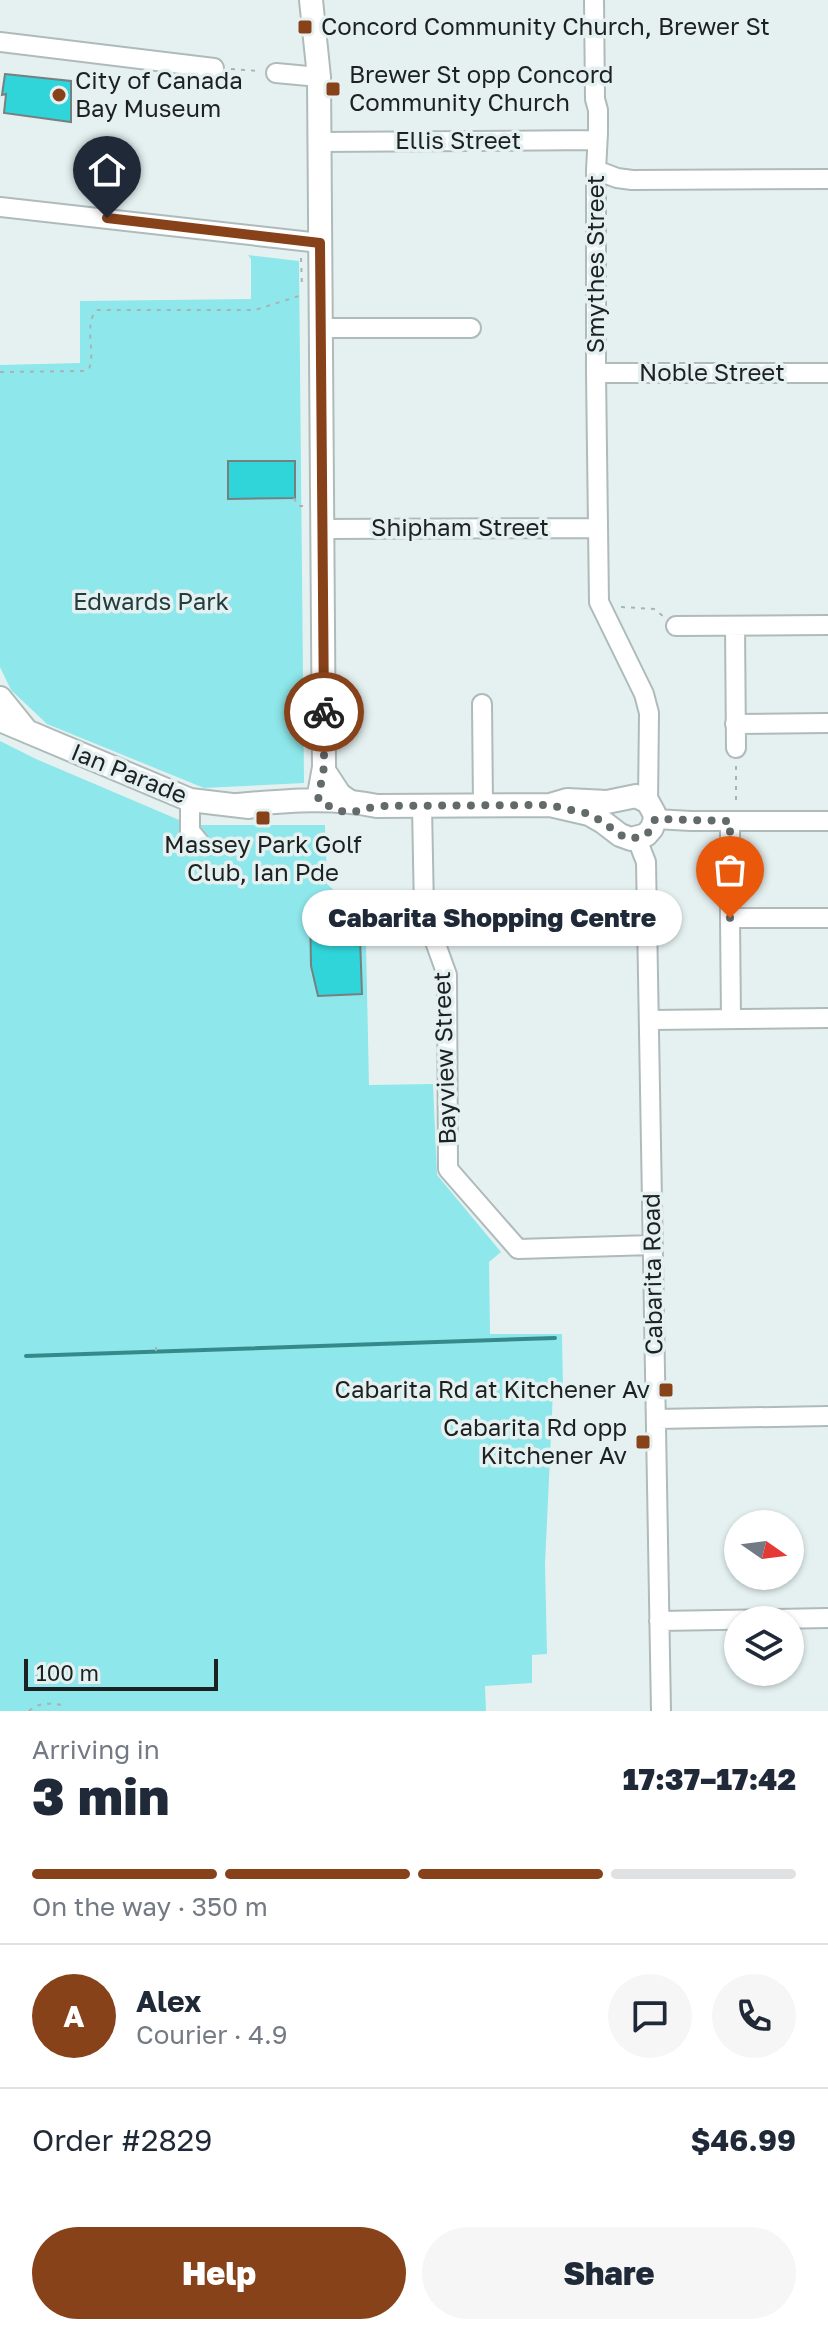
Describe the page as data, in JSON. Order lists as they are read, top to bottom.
{
  "streets": {
    "main road": ["Ian Parade"],
    "street": [
      "Ellis Street",
      "Smythes Street",
      "Noble Street",
      "Shipham Street",
      "Bayview Street",
      "Cabarita Road"
    ]
  },
  "crossings": [
    ["Ellis Street", "Smythes Street"],
    ["Smythes Street", "Noble Street"],
    ["Smythes Street", "Shipham Street"],
    ["Ian Parade", "Bayview Street"],
    ["Bayview Street", "Cabarita Road"]
  ],
  "parks": ["Edwards Park"],
  "places": {
    "transit": [
      "Concord Community Church, Brewer St",
      "Brewer St opp Concord Community Church",
      "Massey Park Golf Club, Ian Pde",
      "Cabarita Rd at Kitchener Av",
      "Cabarita Rd opp Kitchener Av"
    ],
    "other": ["City of Canada Bay Museum", "Cabarita Shopping Centre"]
  },
  "scale_bar": "100 m",
  "north": "right",
  "page": {
    "bubble": "Cabarita Shopping Centre",
    "scale": "100 m",
    "heading": ["3 min", "Arriving in", "17:37–17:42"],
    "panel": [
      "Alex",
      "Courier · 4.9",
      "Order #2829",
      "$46.99"
    ],
    "bar": "On the way · 350 m",
    "round": "A",
    "buttons": ["Help", "Share"]
  }
}
